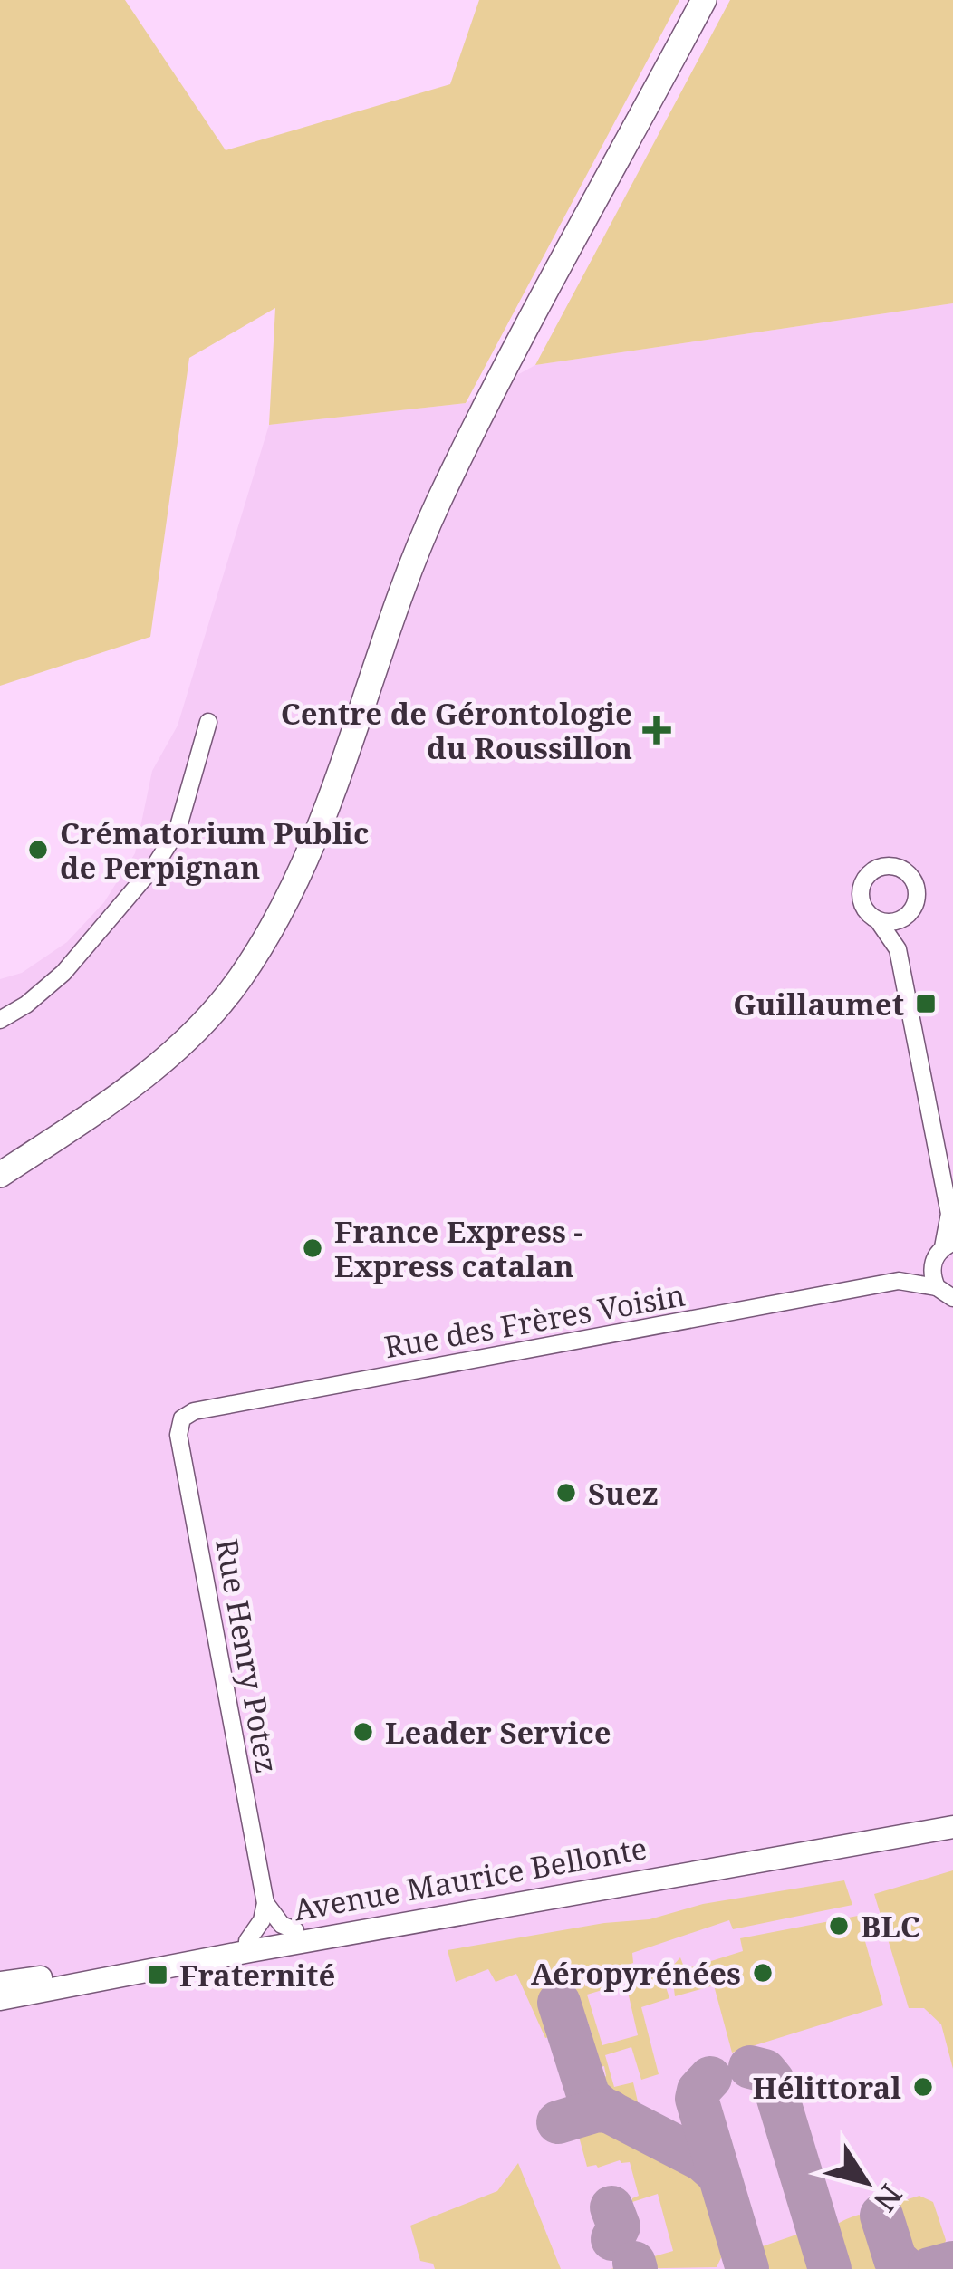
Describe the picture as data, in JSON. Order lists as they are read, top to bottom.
{
  "streets": {
    "street": ["Rue des Frères Voisin", "Rue Henry Potez", "Avenue Maurice Bellonte"]
  },
  "crossings": [
    ["Rue des Frères Voisin", "Rue Henry Potez"]
  ],
  "places": {
    "health": ["Centre de Gérontologie du Roussillon"],
    "other": [
      "Crématorium Public de Perpignan",
      "France Express - Express catalan",
      "Suez",
      "Leader Service",
      "BLC",
      "Aéropyrénées",
      "Hélittoral"
    ],
    "transit": ["Guillaumet", "Fraternité"]
  },
  "north": "bottom right"
}
